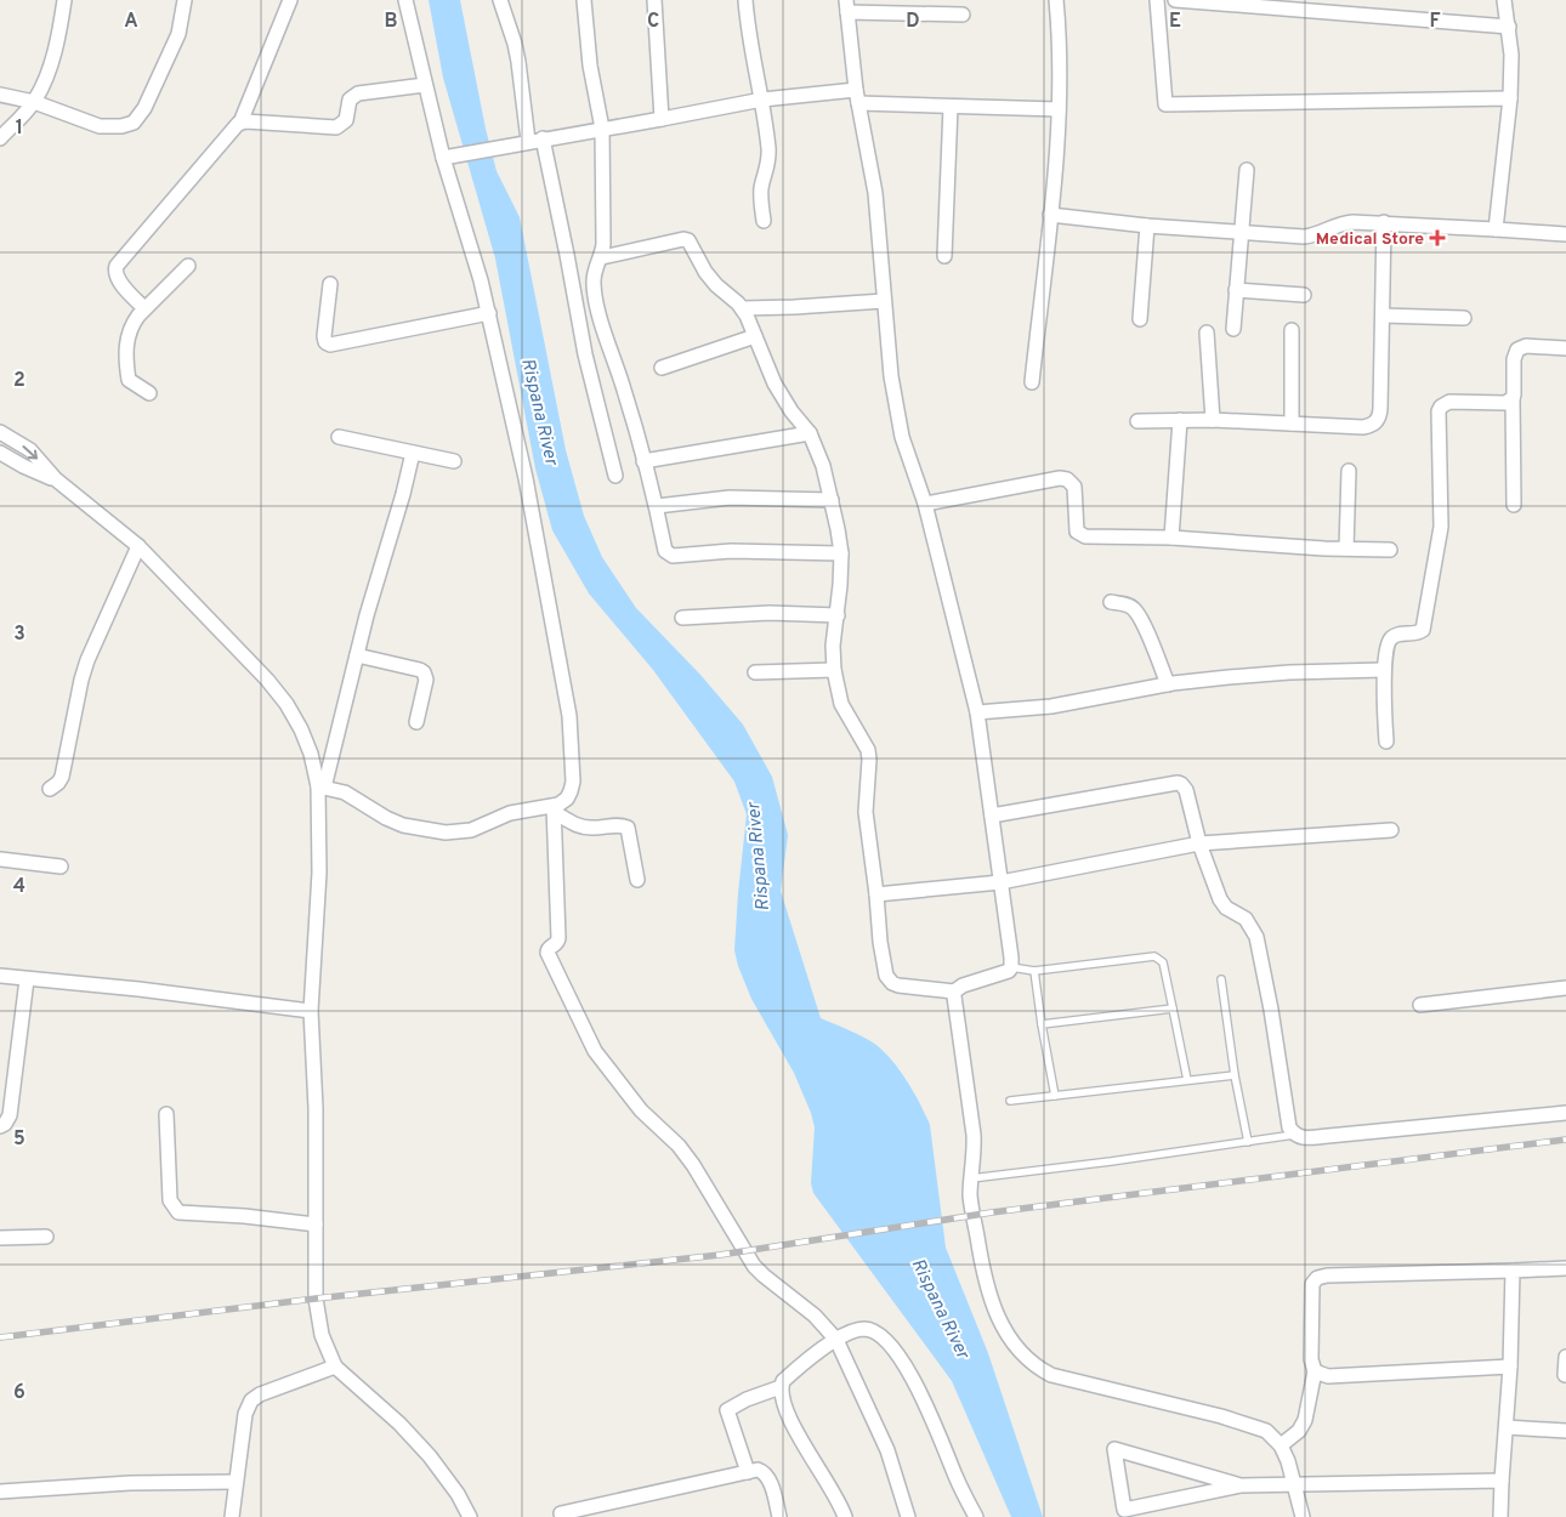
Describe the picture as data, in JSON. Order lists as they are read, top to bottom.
{
  "water": ["Rispana River"],
  "places": {
    "health": ["Medical Store"]
  },
  "grid": {
    "columns": [
      "A",
      "B",
      "C",
      "D",
      "E",
      "F"
    ],
    "rows": [
      "1",
      "2",
      "3",
      "4",
      "5",
      "6"
    ]
  }
}
